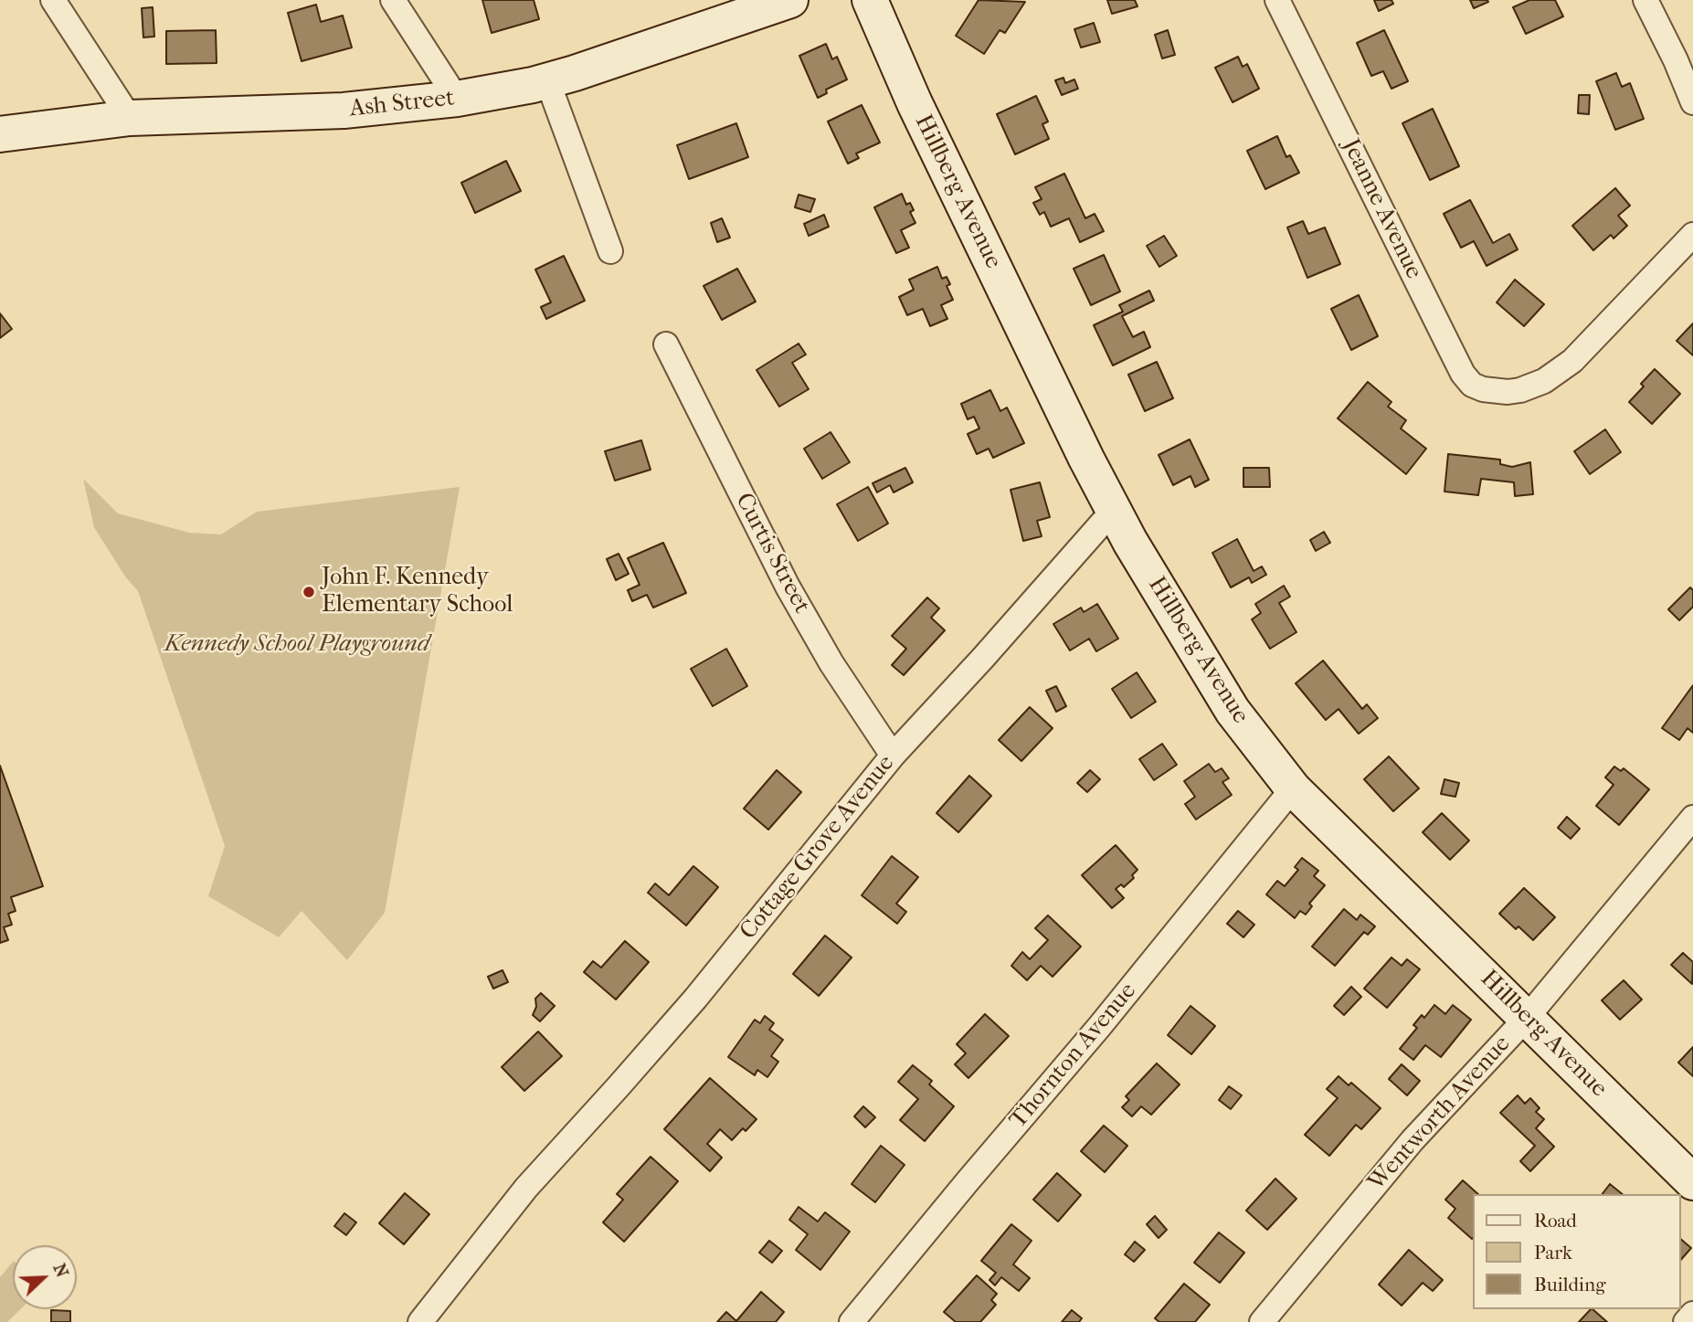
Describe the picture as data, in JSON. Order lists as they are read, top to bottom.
{
  "streets": {
    "street": [
      "Ash Street",
      "Hillberg Avenue",
      "Jeanne Avenue",
      "Curtis Street",
      "Cottage Grove Avenue",
      "Thornton Avenue",
      "Wentworth Avenue"
    ]
  },
  "crossings": [
    ["Hillberg Avenue", "Cottage Grove Avenue"],
    ["Hillberg Avenue", "Thornton Avenue"],
    ["Hillberg Avenue", "Wentworth Avenue"],
    ["Curtis Street", "Cottage Grove Avenue"]
  ],
  "parks": ["Kennedy School Playground"],
  "places": ["John F. Kennedy Elementary School"],
  "legend": ["Road", "Park", "Building"],
  "north": "top right"
}
